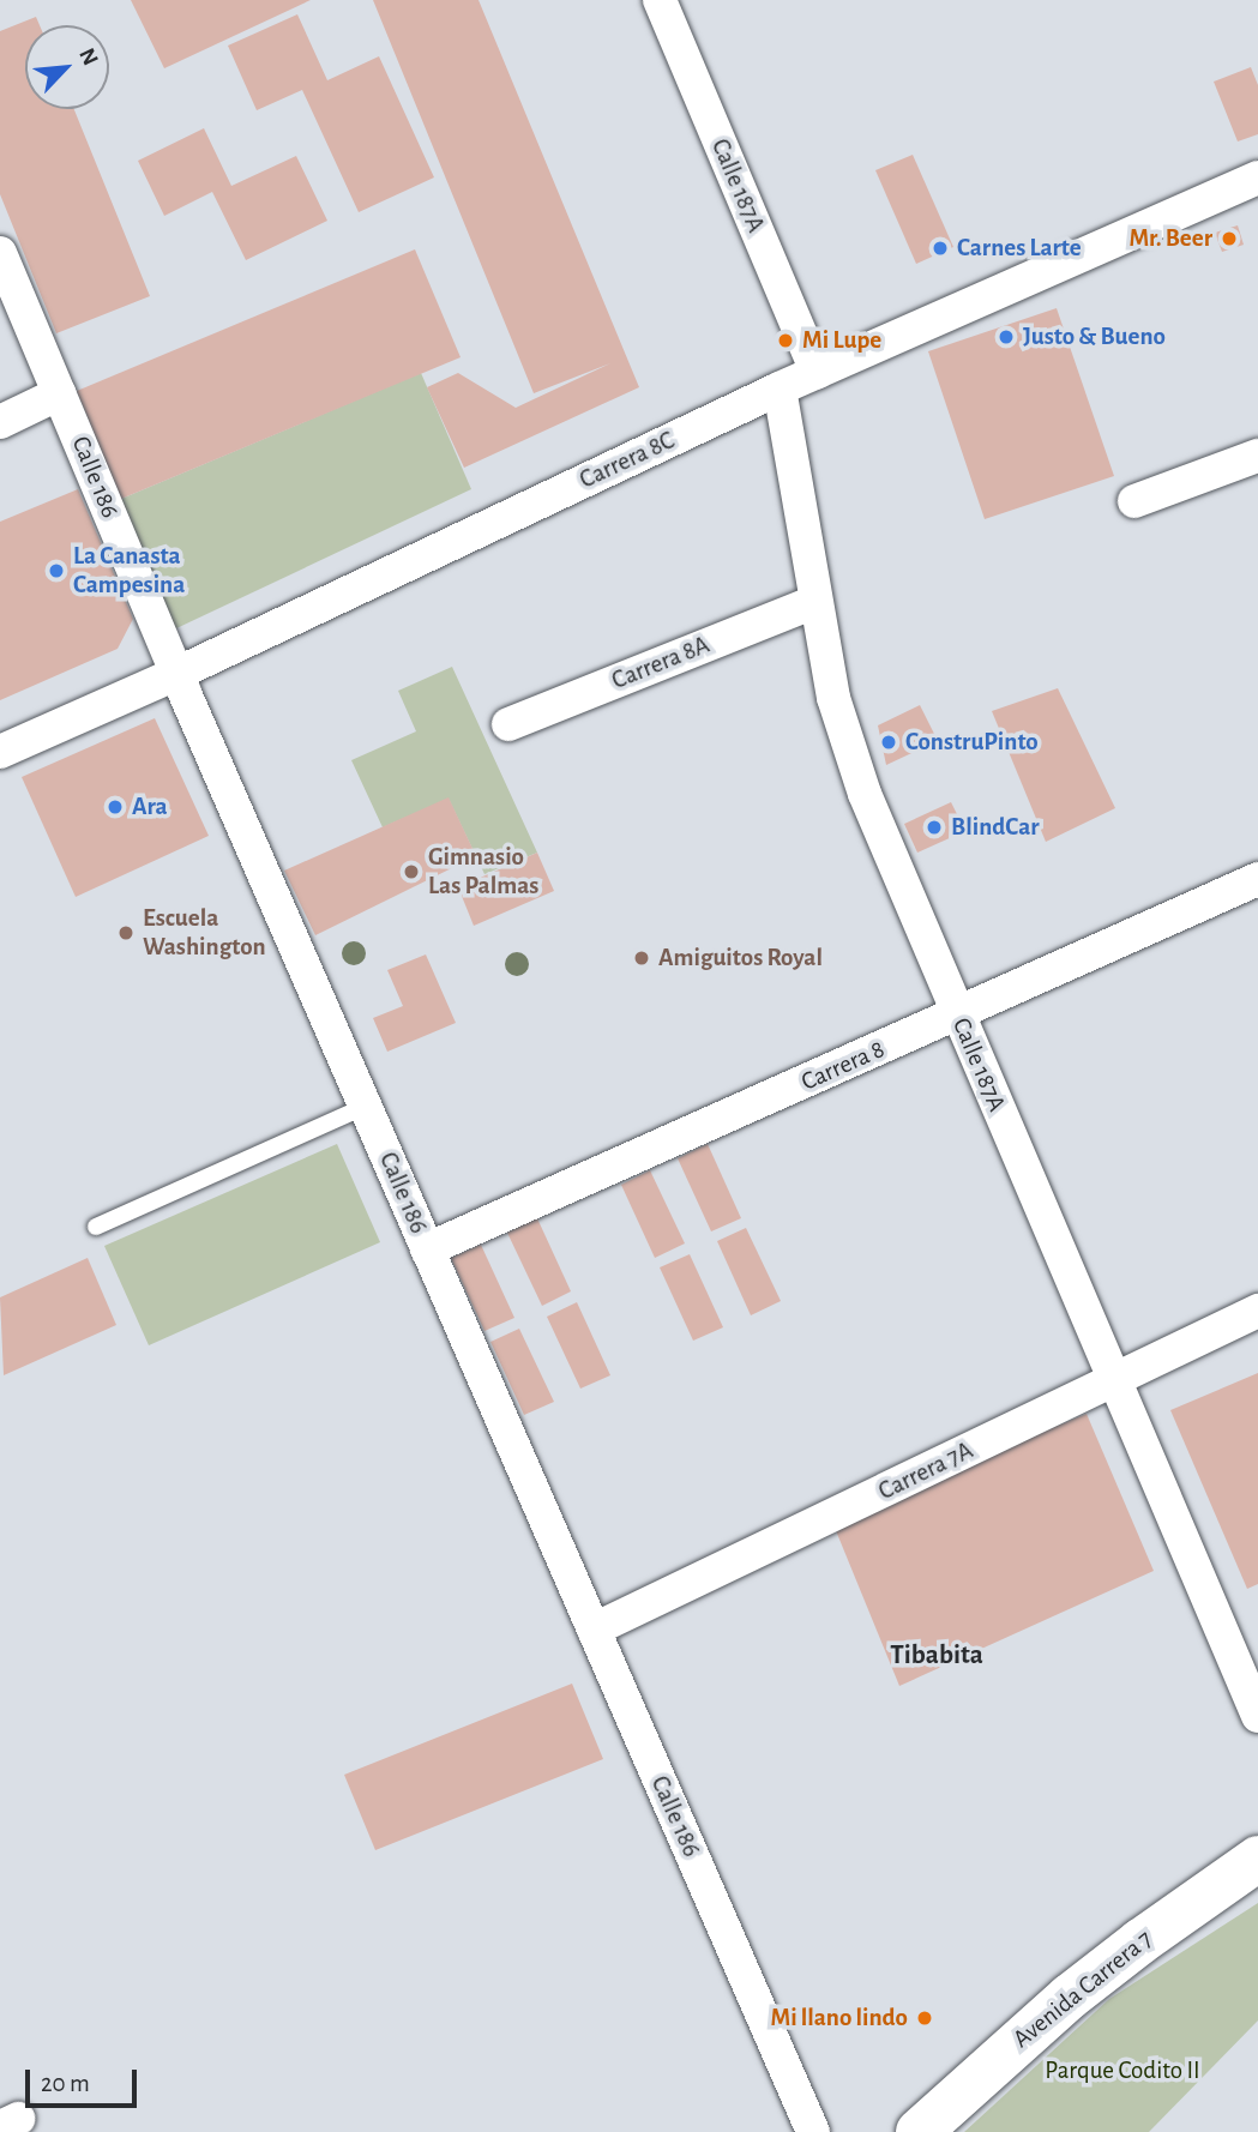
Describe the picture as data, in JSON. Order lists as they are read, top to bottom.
{
  "streets": {
    "main road": ["Avenida Carrera 7"],
    "street": [
      "Calle 187A",
      "Carrera 8C",
      "Calle 186",
      "Carrera 8A",
      "Carrera 8",
      "Carrera 7A"
    ]
  },
  "crossings": [
    ["Calle 187A", "Carrera 8C"],
    ["Calle 187A", "Carrera 8A"],
    ["Calle 187A", "Carrera 8"],
    ["Calle 187A", "Carrera 7A"],
    ["Carrera 8C", "Calle 186"],
    ["Calle 186", "Carrera 8"],
    ["Calle 186", "Carrera 7A"]
  ],
  "districts": ["Tibabita"],
  "parks": ["Parque Codito II"],
  "places": [
    "Mr. Beer",
    "Carnes Larte",
    "Justo & Bueno",
    "Mi Lupe",
    "La Canasta Campesina",
    "ConstruPinto",
    "Ara",
    "BlindCar",
    "Gimnasio Las Palmas",
    "Escuela Washington",
    "Amiguitos Royal",
    "Mi llano lindo"
  ],
  "scale_bar": "20 m",
  "north": "top right"
}
